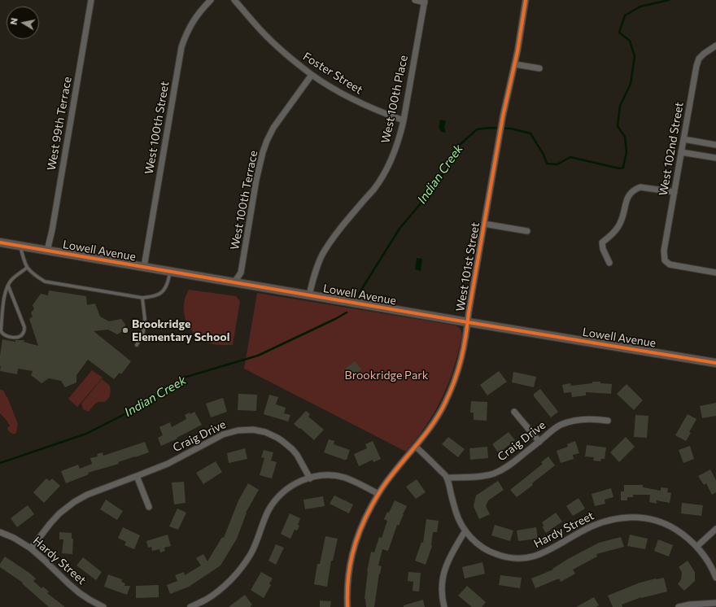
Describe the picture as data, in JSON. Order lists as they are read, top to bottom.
{
  "streets": {
    "street": [
      "Foster Street",
      "West 100th Place",
      "West 99th Terrace",
      "West 100th Street",
      "West 102nd Street",
      "West 100th Terrace",
      "Lowell Avenue",
      "West 101st Street",
      "Craig Drive",
      "Hardy Street"
    ]
  },
  "crossings": [
    ["Foster Street", "West 100th Place"],
    ["Foster Street", "West 100th Terrace"],
    ["West 100th Place", "Lowell Avenue"],
    ["West 99th Terrace", "Lowell Avenue"],
    ["West 100th Street", "Lowell Avenue"],
    ["West 100th Terrace", "Lowell Avenue"],
    ["Lowell Avenue", "West 101st Street"],
    ["West 101st Street", "Hardy Street"],
    ["Craig Drive", "Hardy Street"]
  ],
  "water": ["Indian Creek"],
  "parks": ["Brookridge Park"],
  "places": ["Brookridge Elementary School"],
  "north": "left"
}
